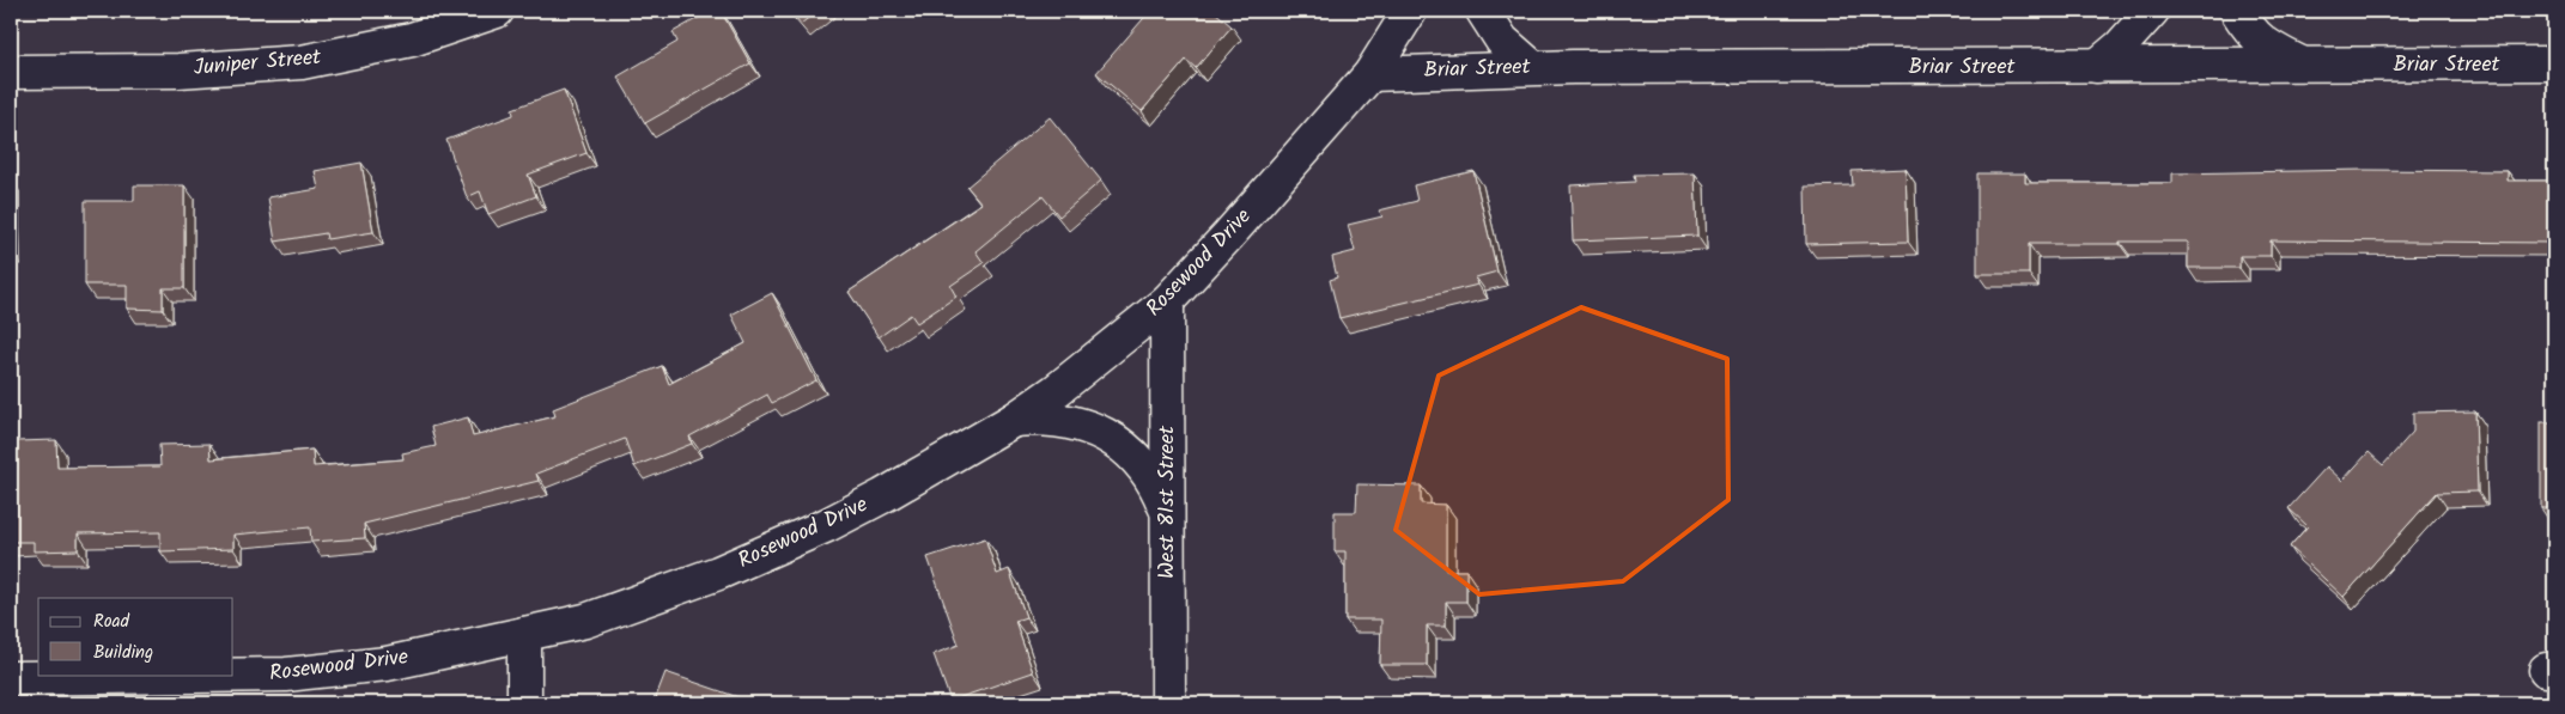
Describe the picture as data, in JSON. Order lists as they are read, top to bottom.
{
  "streets": {
    "street": [
      "Juniper Street",
      "Briar Street",
      "Rosewood Drive",
      "West 81st Street"
    ]
  },
  "crossings": [
    ["Briar Street", "Rosewood Drive"],
    ["Rosewood Drive", "West 81st Street"]
  ],
  "legend": ["Road", "Building"]
}
